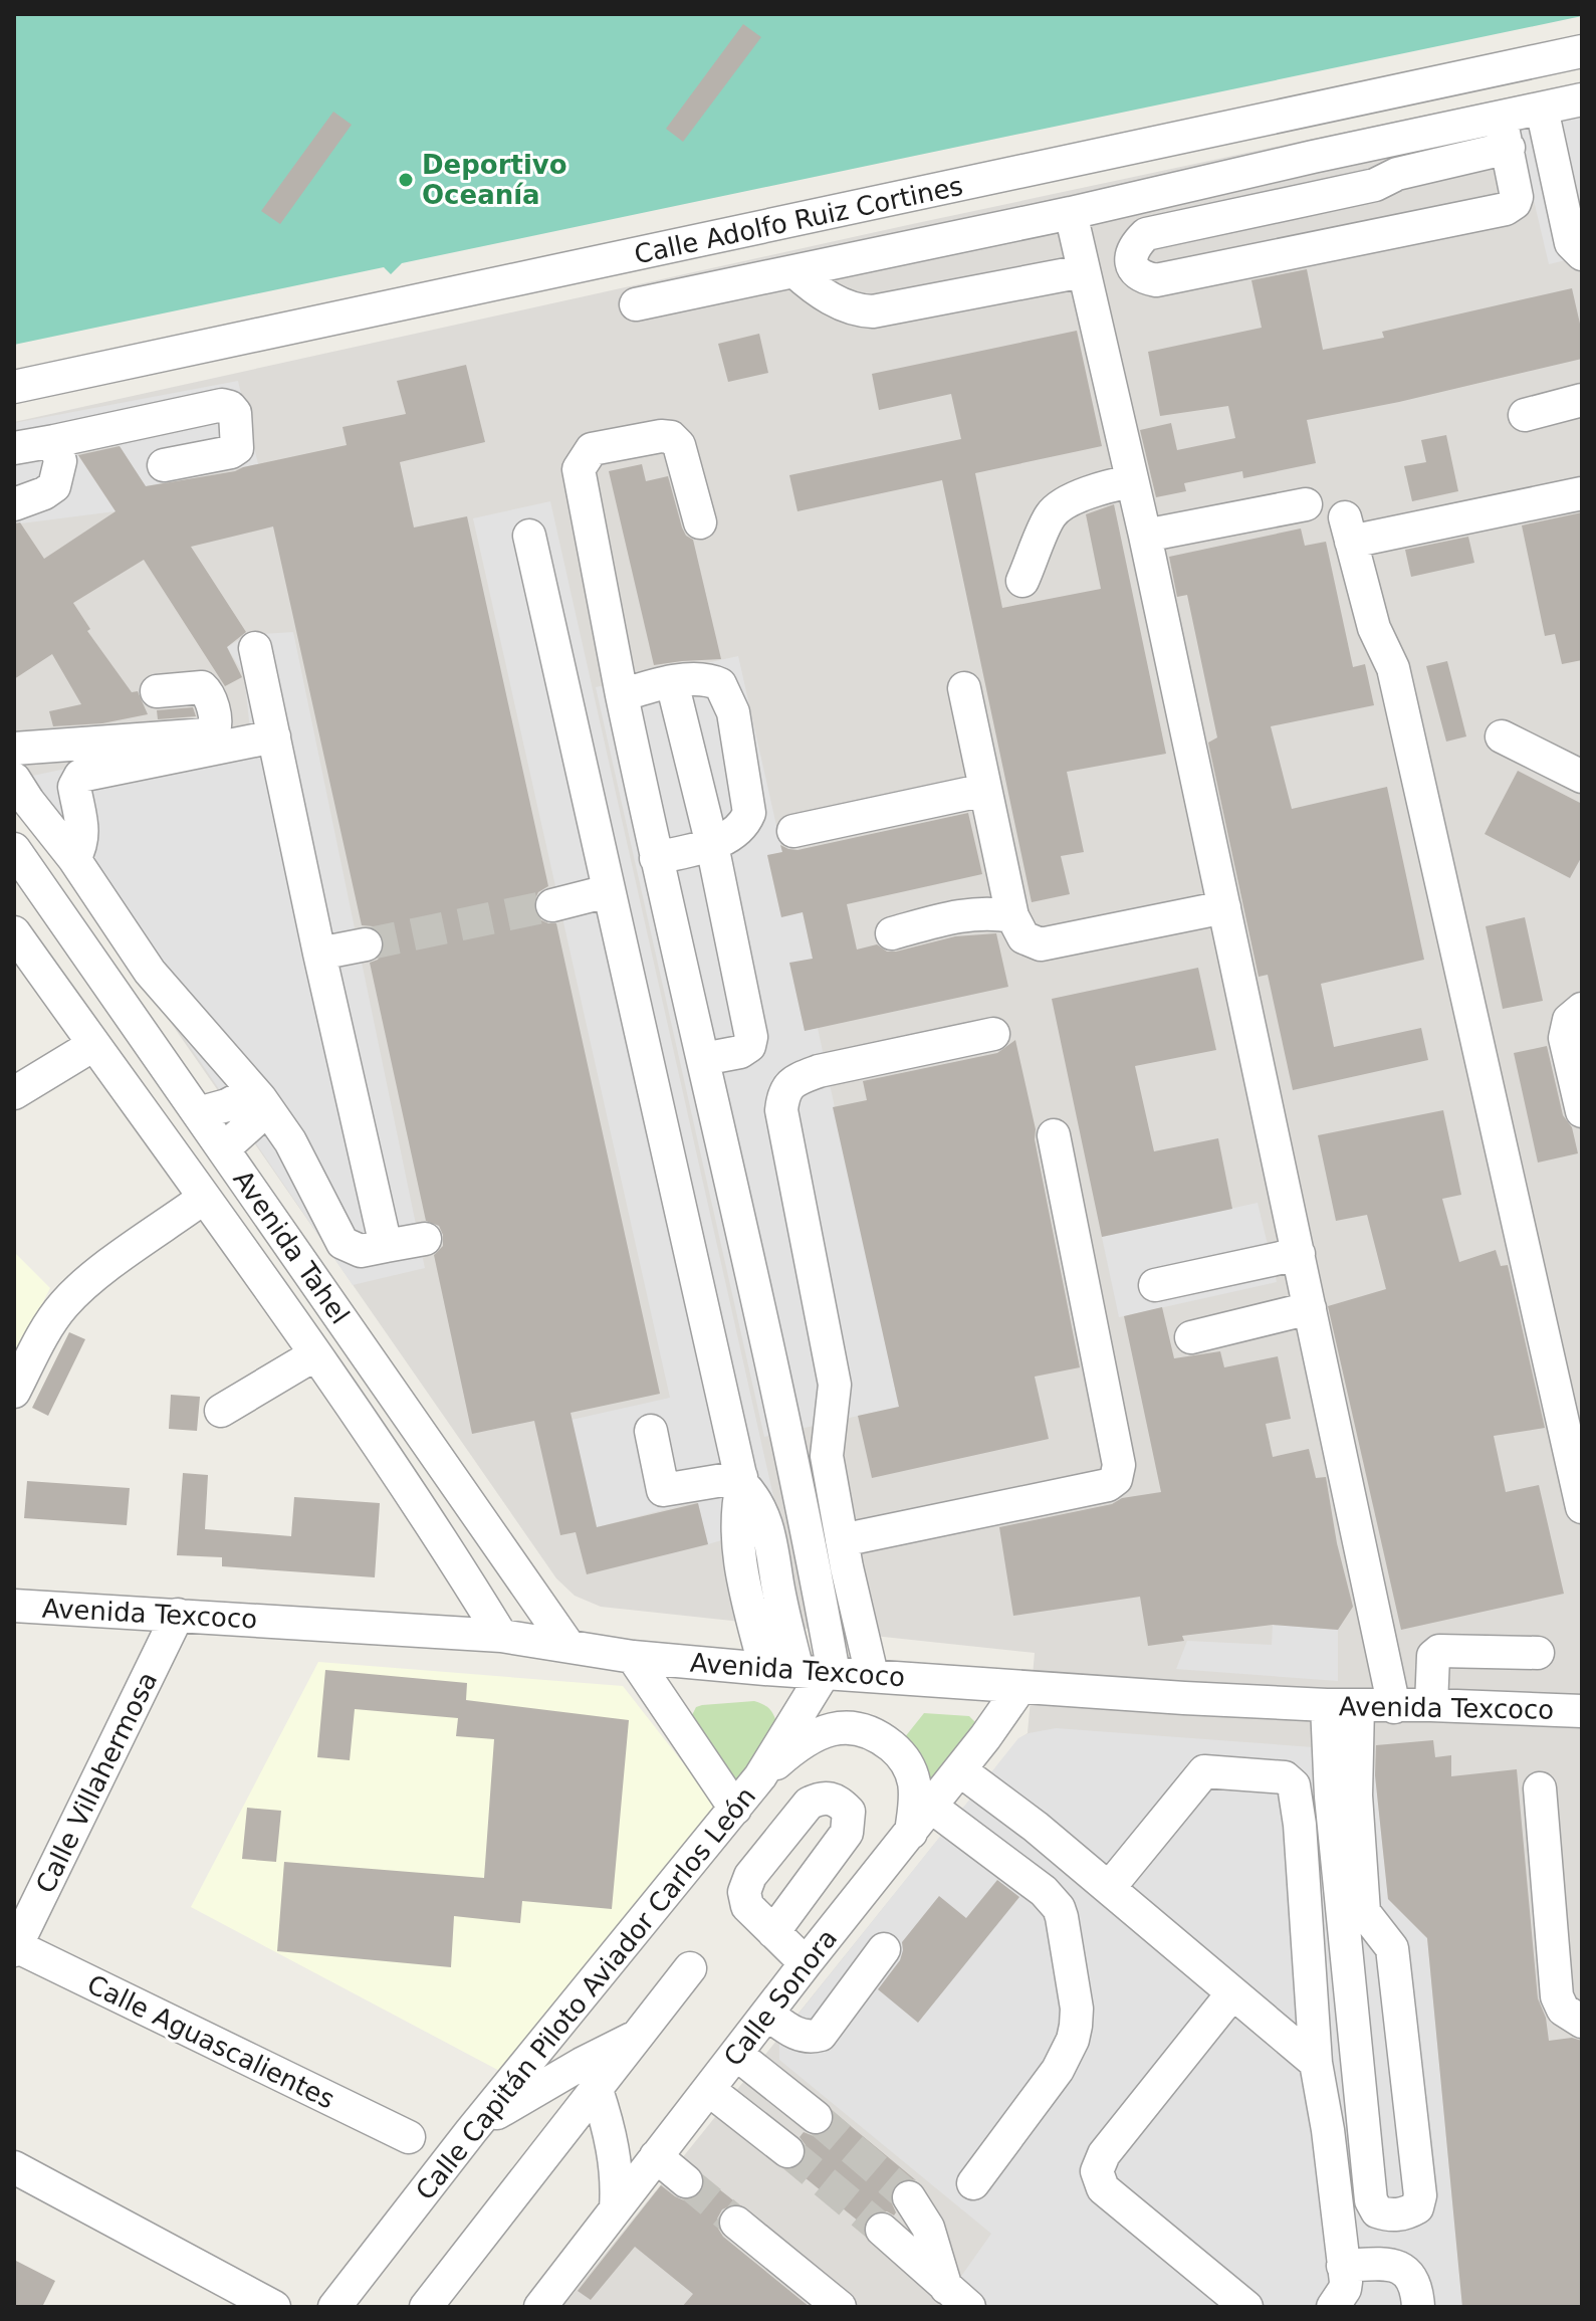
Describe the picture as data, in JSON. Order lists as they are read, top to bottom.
{
  "streets": {
    "street": [
      "Calle Adolfo Ruiz Cortines",
      "Avenida Tahel",
      "Avenida Texcoco",
      "Calle Villahermosa",
      "Calle Capitán Piloto Aviador Carlos León",
      "Calle Sonora",
      "Calle Aguascalientes"
    ]
  },
  "crossings": [
    ["Avenida Tahel", "Avenida Texcoco"],
    ["Avenida Texcoco", "Calle Villahermosa"],
    ["Avenida Texcoco", "Calle Capitán Piloto Aviador Carlos León"],
    ["Avenida Texcoco", "Calle Sonora"],
    ["Calle Villahermosa", "Calle Aguascalientes"]
  ],
  "places": ["Deportivo Oceanía"]
}
